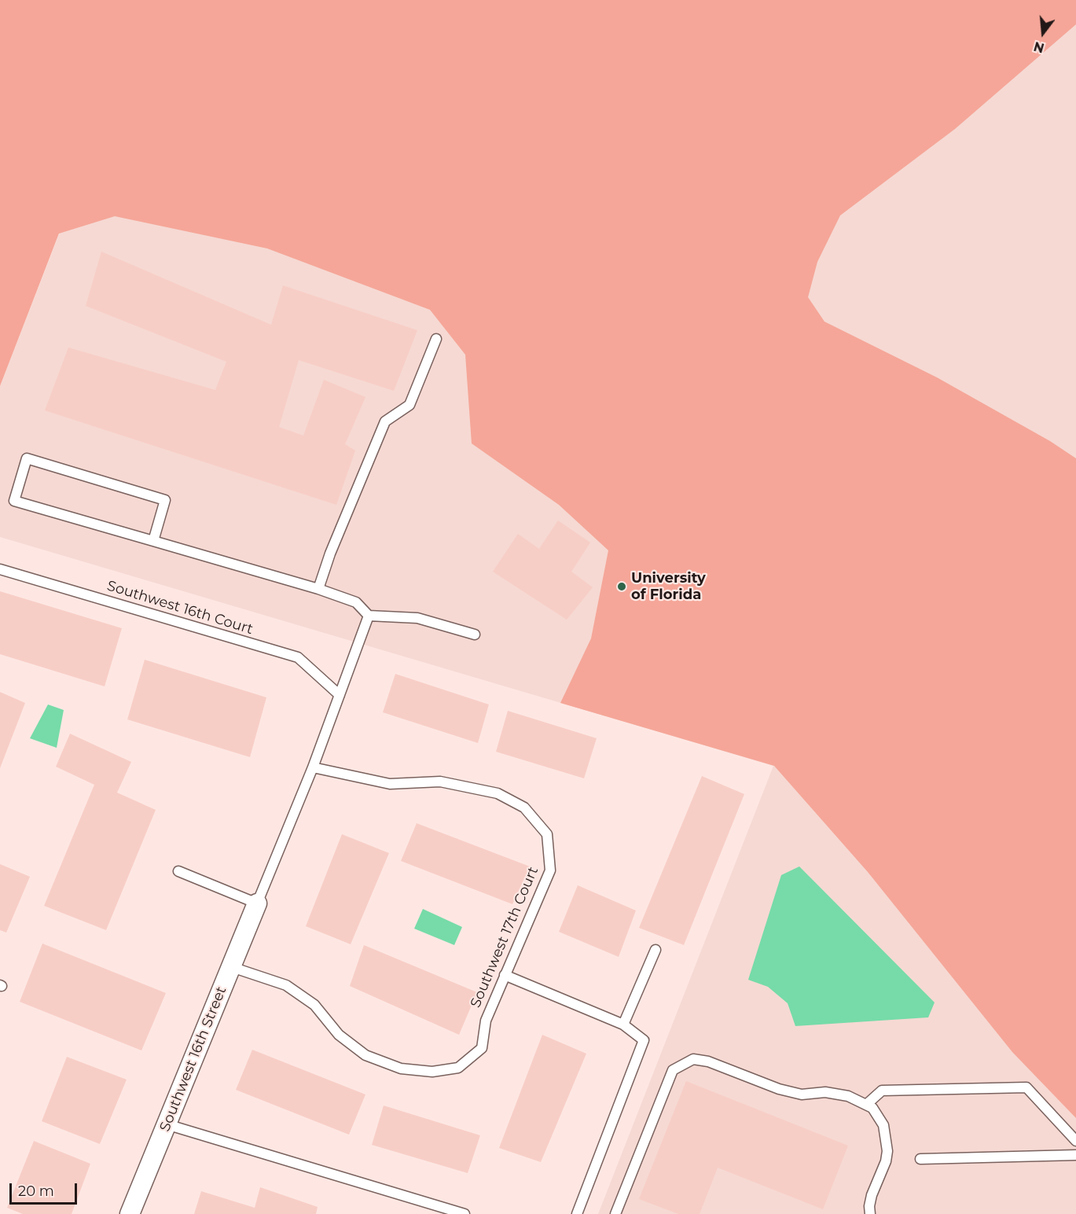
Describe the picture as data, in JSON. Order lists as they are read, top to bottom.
{
  "streets": {
    "street": ["Southwest 16th Street"],
    "lane": ["Southwest 16th Court", "Southwest 17th Court"]
  },
  "crossings": [
    ["Southwest 17th Court", "Southwest 16th Street"]
  ],
  "places": ["University of Florida"],
  "scale_bar": "20 m",
  "north": "bottom"
}
